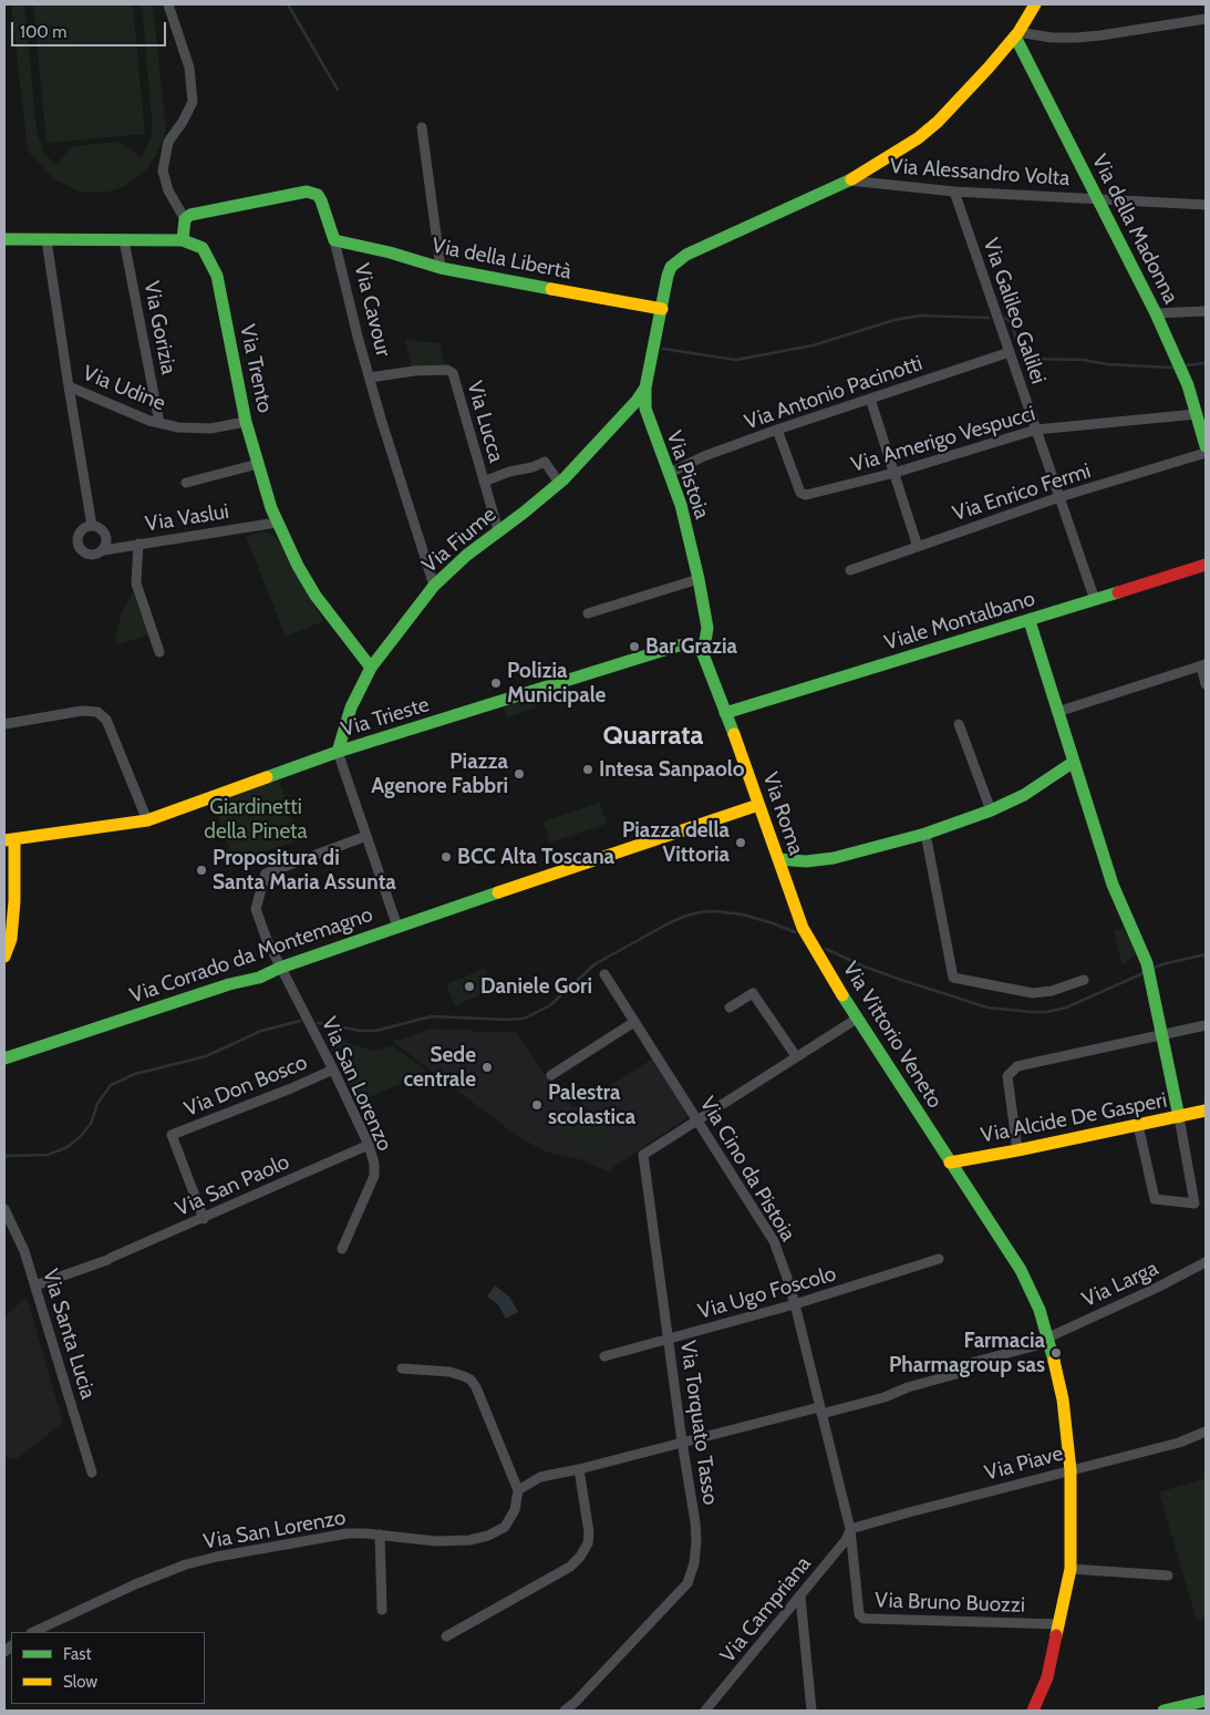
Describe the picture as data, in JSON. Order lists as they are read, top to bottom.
{
  "streets": {
    "street": [
      "Via Alessandro Volta",
      "Via della Madonna",
      "Via della Libertà",
      "Via Cavour",
      "Via Galileo Galilei",
      "Via Gorizia",
      "Via Trento",
      "Via Udine",
      "Via Antonio Pacinotti",
      "Via Lucca",
      "Via Amerigo Vespucci",
      "Via Pistoia",
      "Via Enrico Fermi",
      "Via Vaslui",
      "Via Fiume",
      "Viale Montalbano",
      "Via Trieste",
      "Via Roma",
      "Via Corrado da Montemagno",
      "Via Vittorio Veneto",
      "Via San Lorenzo",
      "Via Don Bosco",
      "Via Alcide De Gasperi",
      "Via Cino da Pistoia",
      "Via San Paolo",
      "Via Larga",
      "Via Ugo Foscolo",
      "Via Santa Lucia",
      "Via Torquato Tasso",
      "Via Piave",
      "Via Bruno Buozzi",
      "Via Campriana"
    ]
  },
  "crossings": [
    ["Via Alessandro Volta", "Via della Madonna"],
    ["Via Alessandro Volta", "Via Galileo Galilei"],
    ["Via Alessandro Volta", "Via Pistoia"],
    ["Via della Madonna", "Via Amerigo Vespucci"],
    ["Via della Madonna", "Via Pistoia"],
    ["Via della Libertà", "Via Cavour"],
    ["Via della Libertà", "Via Pistoia"],
    ["Via Cavour", "Via Lucca"],
    ["Via Cavour", "Via Fiume"],
    ["Via Galileo Galilei", "Via Antonio Pacinotti"],
    ["Via Galileo Galilei", "Via Amerigo Vespucci"],
    ["Via Galileo Galilei", "Via Enrico Fermi"],
    ["Via Galileo Galilei", "Viale Montalbano"],
    ["Via Gorizia", "Via Trento"],
    ["Via Gorizia", "Via Udine"],
    ["Via Trento", "Via Udine"],
    ["Via Trento", "Via Vaslui"],
    ["Via Trento", "Via Fiume"],
    ["Via Antonio Pacinotti", "Via Amerigo Vespucci"],
    ["Via Antonio Pacinotti", "Via Pistoia"],
    ["Via Lucca", "Via Fiume"],
    ["Via Pistoia", "Via Fiume"],
    ["Via Pistoia", "Via Trieste"],
    ["Via Fiume", "Via Trieste"],
    ["Viale Montalbano", "Via Roma"],
    ["Via Roma", "Via Corrado da Montemagno"],
    ["Via Roma", "Via Vittorio Veneto"],
    ["Via Corrado da Montemagno", "Via San Lorenzo"],
    ["Via Vittorio Veneto", "Via Alcide De Gasperi"],
    ["Via Vittorio Veneto", "Via Larga"],
    ["Via Vittorio Veneto", "Via Piave"],
    ["Via Vittorio Veneto", "Via Bruno Buozzi"],
    ["Via San Lorenzo", "Via Don Bosco"],
    ["Via San Lorenzo", "Via San Paolo"],
    ["Via San Lorenzo", "Via Larga"],
    ["Via Don Bosco", "Via San Paolo"],
    ["Via Cino da Pistoia", "Via Larga"],
    ["Via Cino da Pistoia", "Via Ugo Foscolo"],
    ["Via Cino da Pistoia", "Via Torquato Tasso"],
    ["Via Cino da Pistoia", "Via Piave"],
    ["Via Cino da Pistoia", "Via Bruno Buozzi"],
    ["Via Cino da Pistoia", "Via Campriana"],
    ["Via San Paolo", "Via Santa Lucia"],
    ["Via Larga", "Via Torquato Tasso"],
    ["Via Ugo Foscolo", "Via Torquato Tasso"],
    ["Via Piave", "Via Bruno Buozzi"],
    ["Via Piave", "Via Campriana"],
    ["Via Bruno Buozzi", "Via Campriana"]
  ],
  "districts": ["Quarrata"],
  "parks": ["Giardinetti della Pineta"],
  "places": [
    "Bar Grazia",
    "Polizia Municipale",
    "Intesa Sanpaolo",
    "Piazza Agenore Fabbri",
    "Piazza della Vittoria",
    "BCC Alta Toscana",
    "Propositura di Santa Maria Assunta",
    "Daniele Gori",
    "Sede centrale",
    "Palestra scolastica",
    "Farmacia Pharmagroup sas"
  ],
  "legend": ["Fast", "Slow"],
  "scale_bar": "100 m"
}
